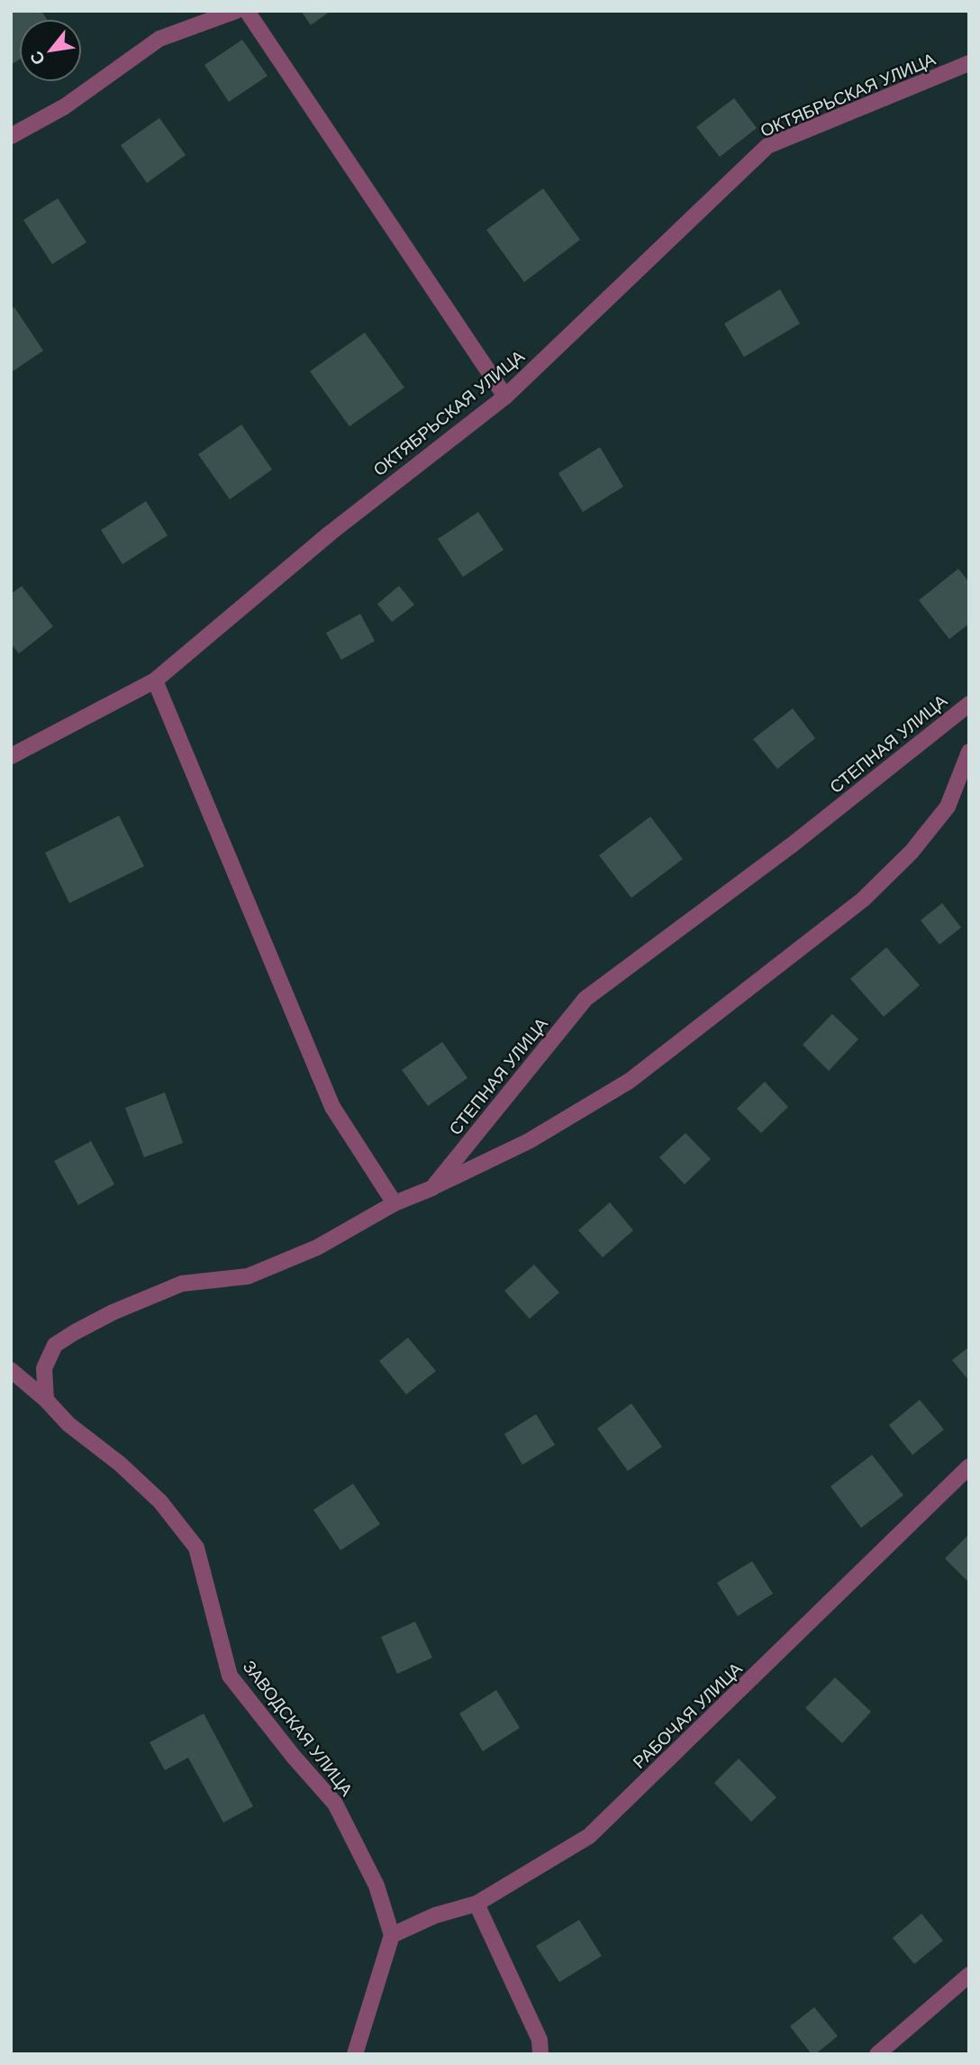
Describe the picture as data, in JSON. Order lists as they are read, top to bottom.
{
  "streets": {
    "street": [
      "ОКТЯБРЬСКАЯ УЛИЦА",
      "СТЕПНАЯ УЛИЦА",
      "РАБОЧАЯ УЛИЦА",
      "ЗАВОДСКАЯ УЛИЦА"
    ]
  },
  "crossings": [
    ["СТЕПНАЯ УЛИЦА", "ЗАВОДСКАЯ УЛИЦА"],
    ["РАБОЧАЯ УЛИЦА", "ЗАВОДСКАЯ УЛИЦА"]
  ],
  "north": "bottom left"
}
